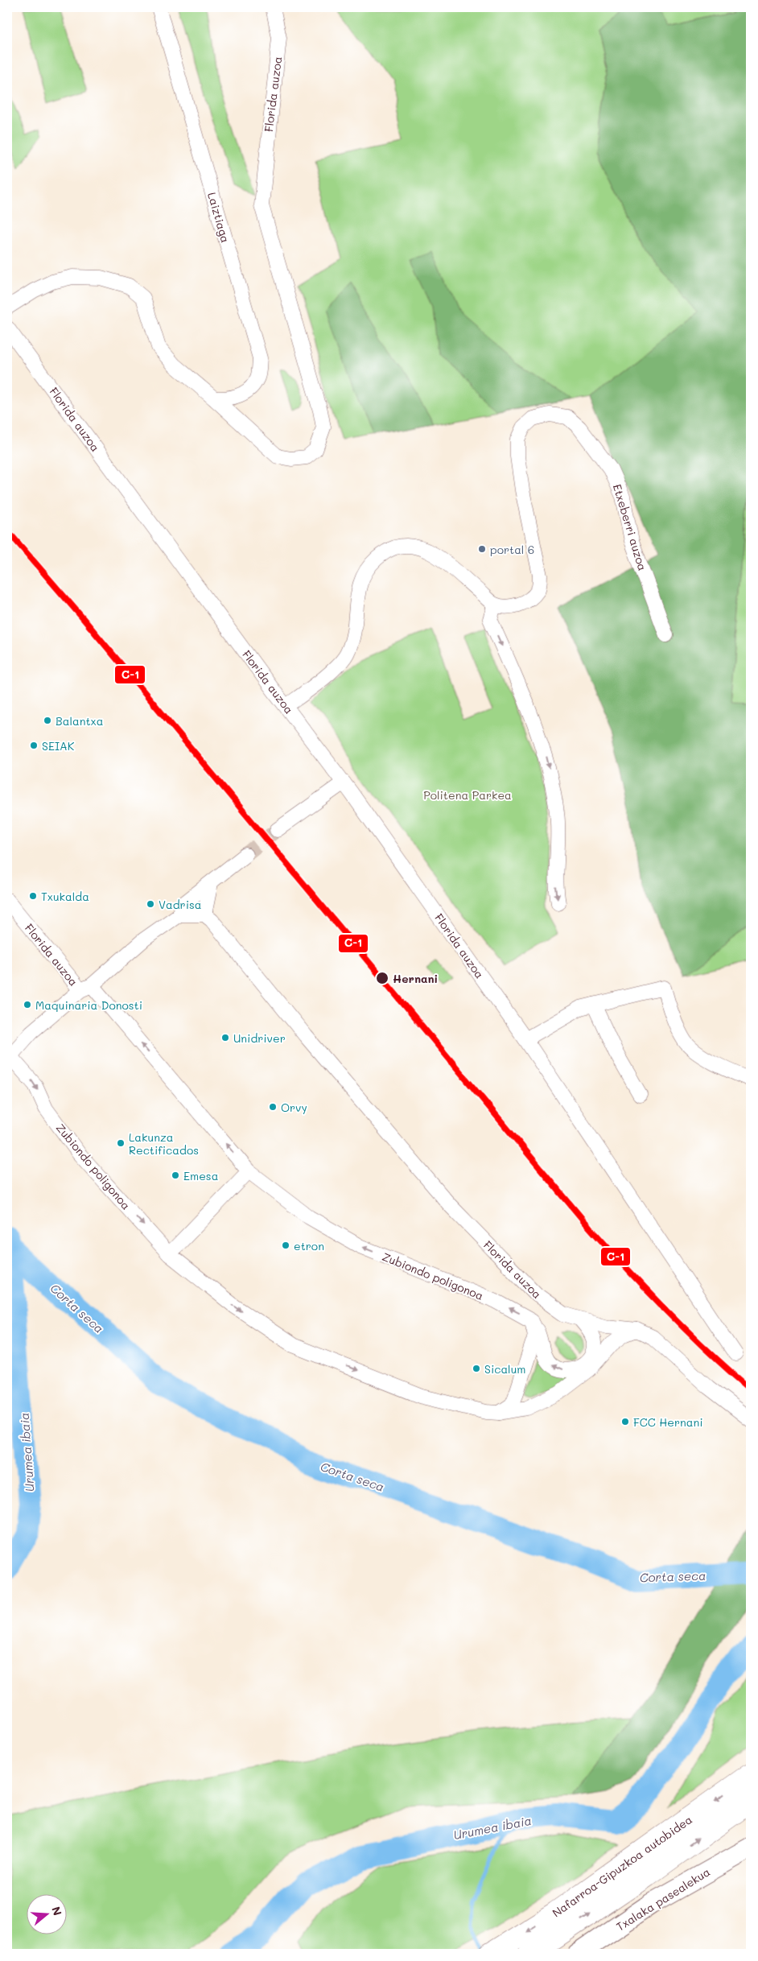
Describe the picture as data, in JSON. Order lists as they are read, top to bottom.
{
  "streets": {
    "highway": ["Nafarroa-Gipuzkoa autobidea"],
    "main road": ["Txalaka pasealekua"],
    "street": [
      "Florida auzoa",
      "Laiztiaga",
      "Etxeberri auzoa",
      "Zubiondo poligonoa"
    ]
  },
  "crossings": [
    ["Florida auzoa", "Laiztiaga"],
    ["Florida auzoa", "Zubiondo poligonoa"]
  ],
  "water": ["Corta seca", "Urumea ibaia"],
  "parks": ["Politena Parkea"],
  "places": [
    "portal 6",
    "Balantxa",
    "SEIAK",
    "Txukalda",
    "Vadrisa",
    "Hernani",
    "Maquinaria Donosti",
    "Unidriver",
    "Orvy",
    "Lakunza Rectificados",
    "Emesa",
    "etron",
    "Sicalum",
    "FCC Hernani"
  ],
  "lines": ["transit line C-1"],
  "north": "right"
}
